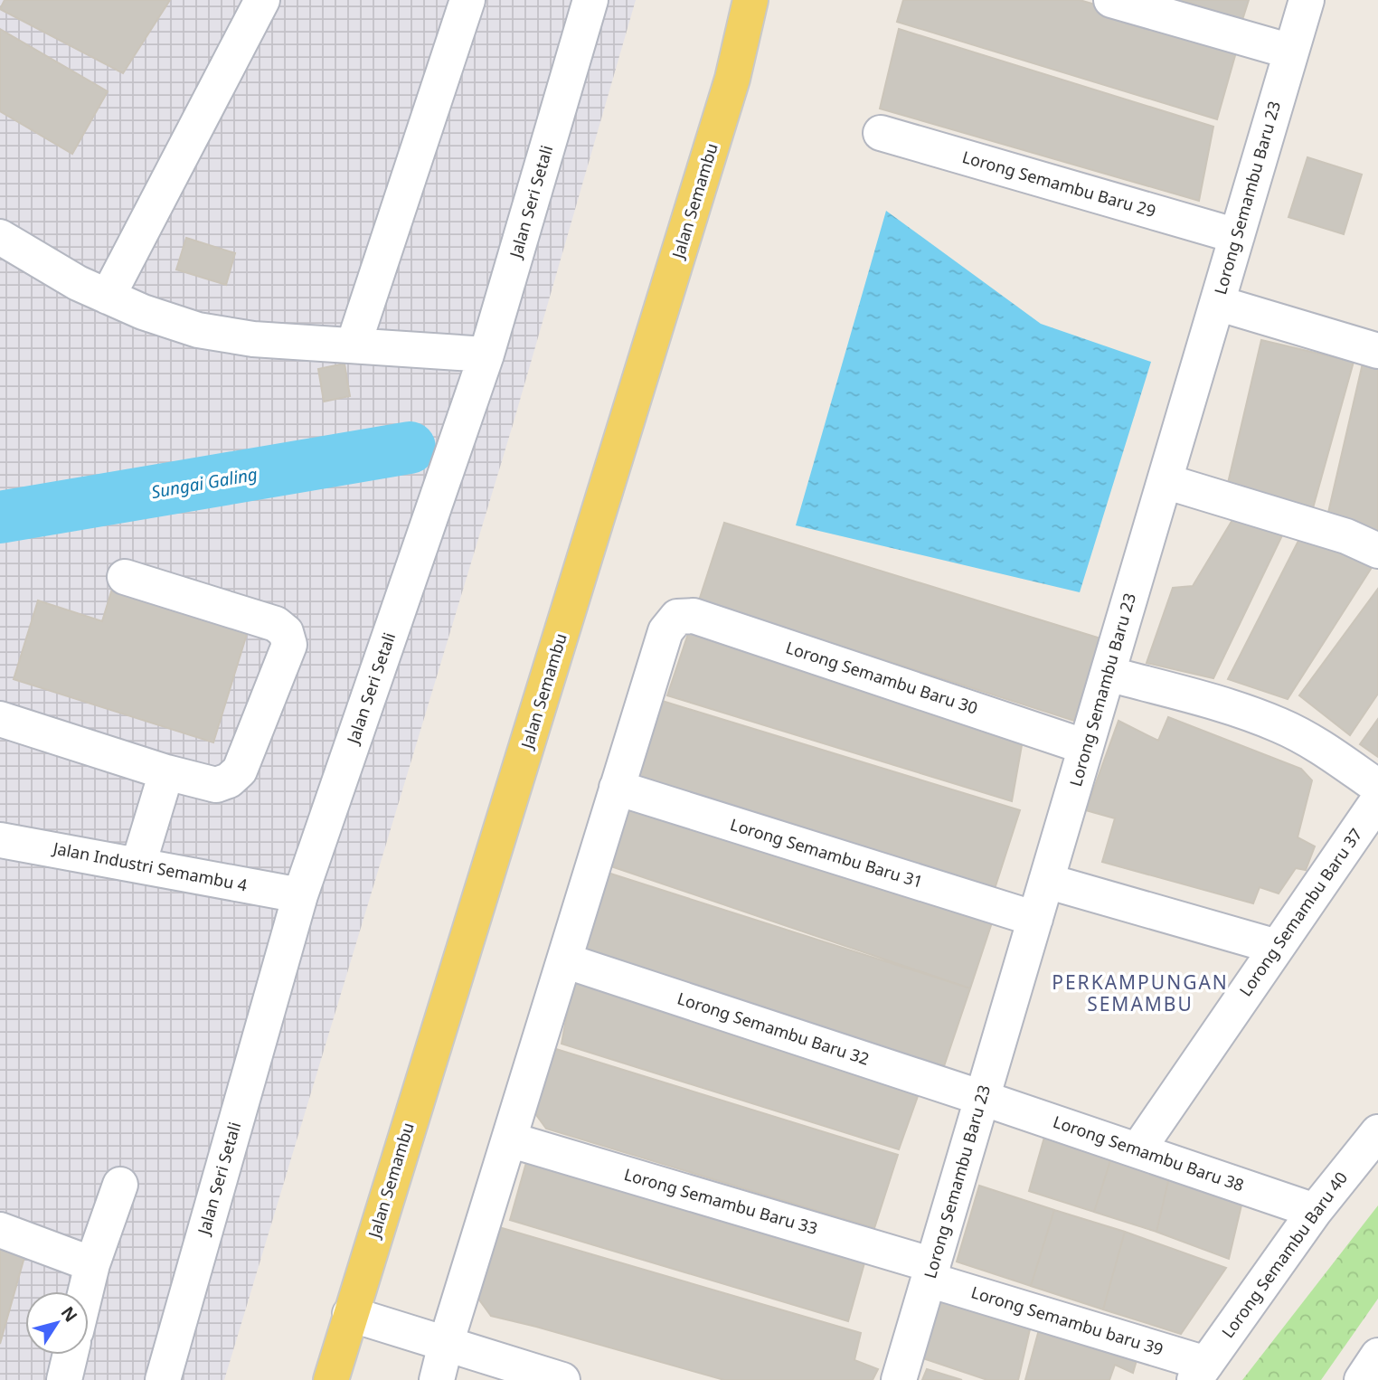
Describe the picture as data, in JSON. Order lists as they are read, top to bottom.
{
  "streets": {
    "main road": ["Jalan Semambu"],
    "street": [
      "Lorong Semambu Baru 29",
      "Lorong Semambu Baru 23",
      "Jalan Seri Setali",
      "Lorong Semambu Baru 30",
      "Lorong Semambu Baru 31",
      "Jalan Industri Semambu 4",
      "Lorong Semambu Baru 37",
      "Lorong Semambu Baru 32",
      "Lorong Semambu Baru 38",
      "Lorong Semambu Baru 33",
      "Lorong Semambu Baru 40",
      "Lorong Semambu baru 39"
    ]
  },
  "crossings": [
    ["Lorong Semambu Baru 29", "Lorong Semambu Baru 23"],
    ["Lorong Semambu Baru 23", "Lorong Semambu Baru 30"],
    ["Lorong Semambu Baru 23", "Lorong Semambu Baru 31"],
    ["Lorong Semambu Baru 23", "Lorong Semambu Baru 32"],
    ["Lorong Semambu Baru 23", "Lorong Semambu Baru 38"],
    ["Lorong Semambu Baru 23", "Lorong Semambu Baru 33"],
    ["Lorong Semambu Baru 23", "Lorong Semambu baru 39"],
    ["Jalan Seri Setali", "Jalan Industri Semambu 4"],
    ["Lorong Semambu Baru 30", "Lorong Semambu Baru 31"],
    ["Lorong Semambu Baru 37", "Lorong Semambu Baru 38"],
    ["Lorong Semambu Baru 32", "Lorong Semambu Baru 38"],
    ["Lorong Semambu Baru 38", "Lorong Semambu Baru 40"],
    ["Lorong Semambu Baru 33", "Lorong Semambu baru 39"],
    ["Lorong Semambu Baru 40", "Lorong Semambu baru 39"]
  ],
  "districts": ["PERKAMPUNGAN SEMAMBU"],
  "water": ["Sungai Galing"],
  "north": "top right"
}
